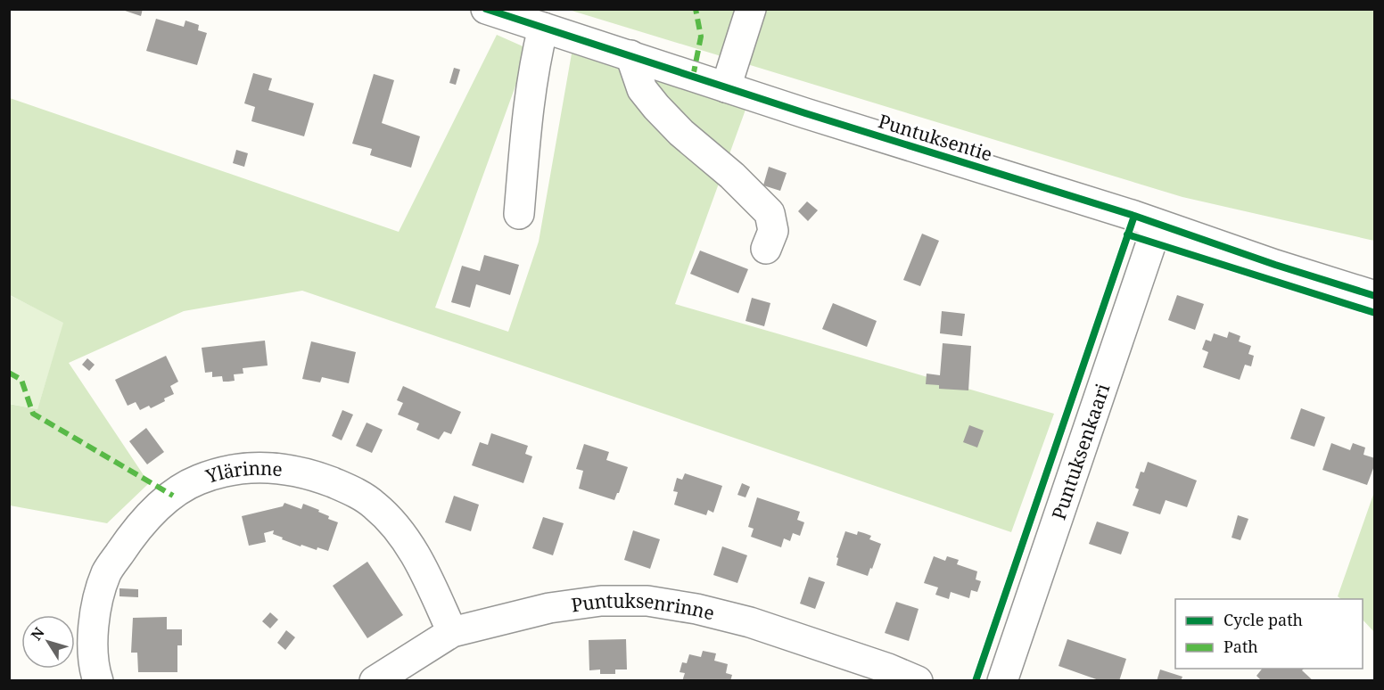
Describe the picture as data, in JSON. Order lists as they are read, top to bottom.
{
  "streets": {
    "street": [
      "Puntuksentie",
      "Puntuksenkaari",
      "Ylärinne",
      "Puntuksenrinne"
    ]
  },
  "crossings": [
    ["Puntuksentie", "Puntuksenkaari"],
    ["Ylärinne", "Puntuksenrinne"]
  ],
  "legend": ["Cycle path", "Path"],
  "north": "top left"
}
